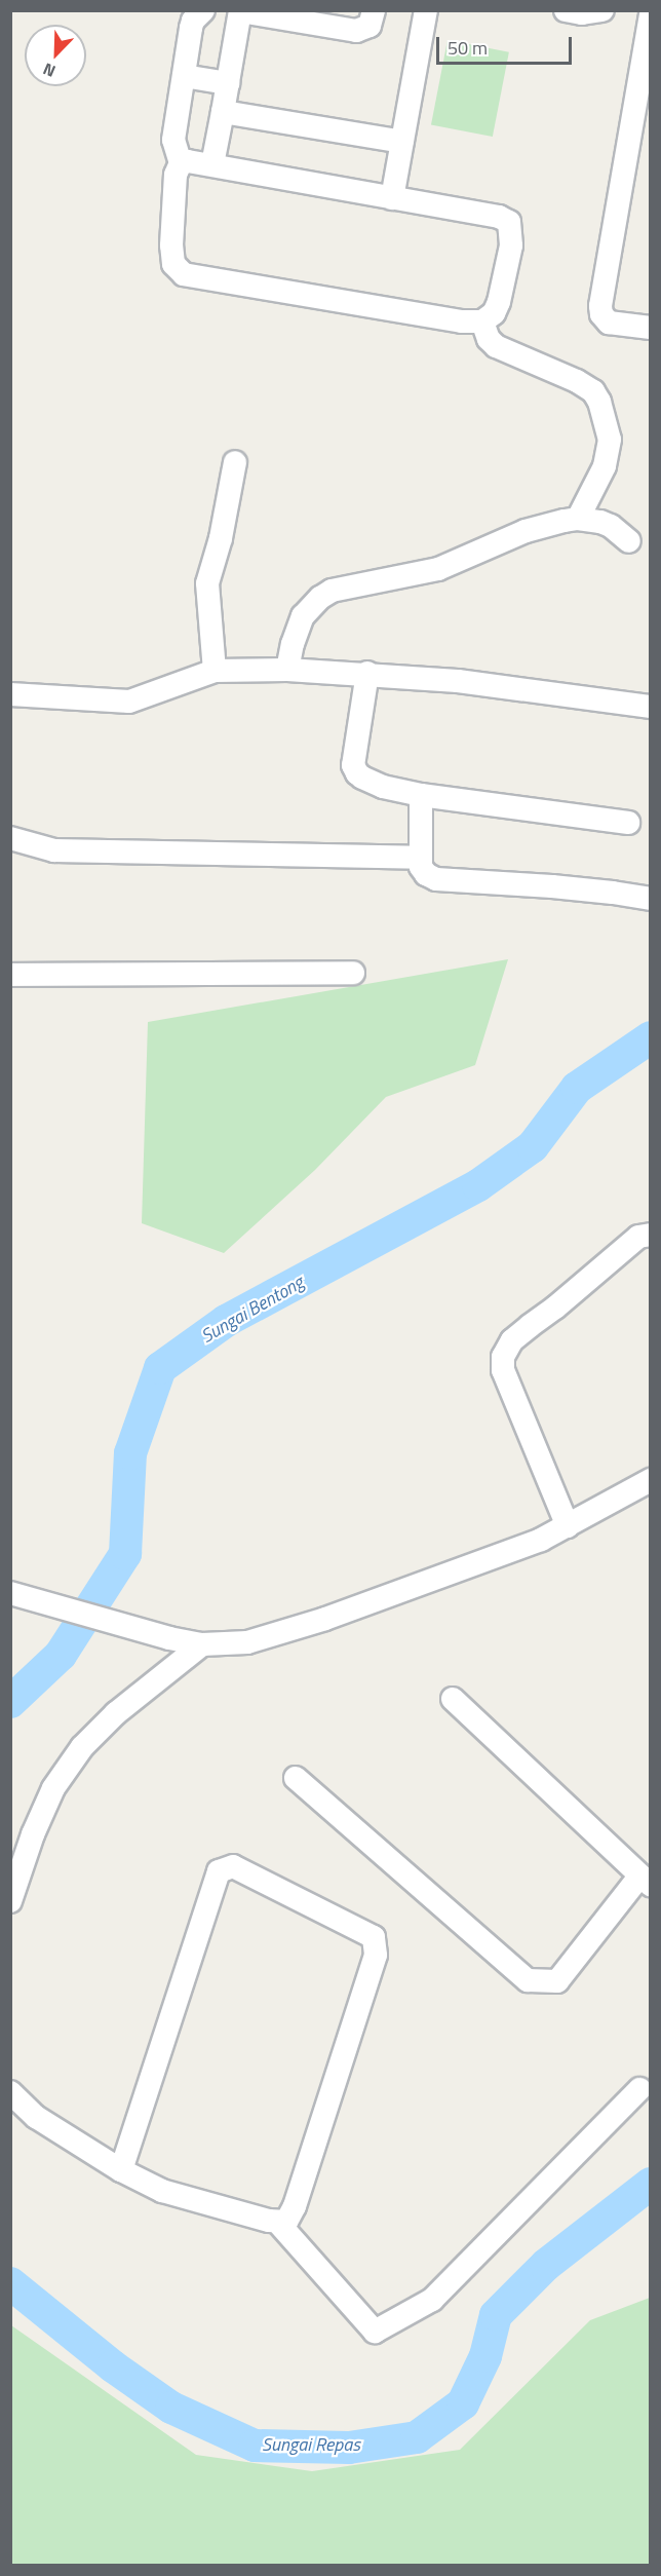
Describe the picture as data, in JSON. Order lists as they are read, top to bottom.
{
  "water": ["Sungai Bentong", "Sungai Repas"],
  "scale_bar": "50 m",
  "north": "bottom left"
}
